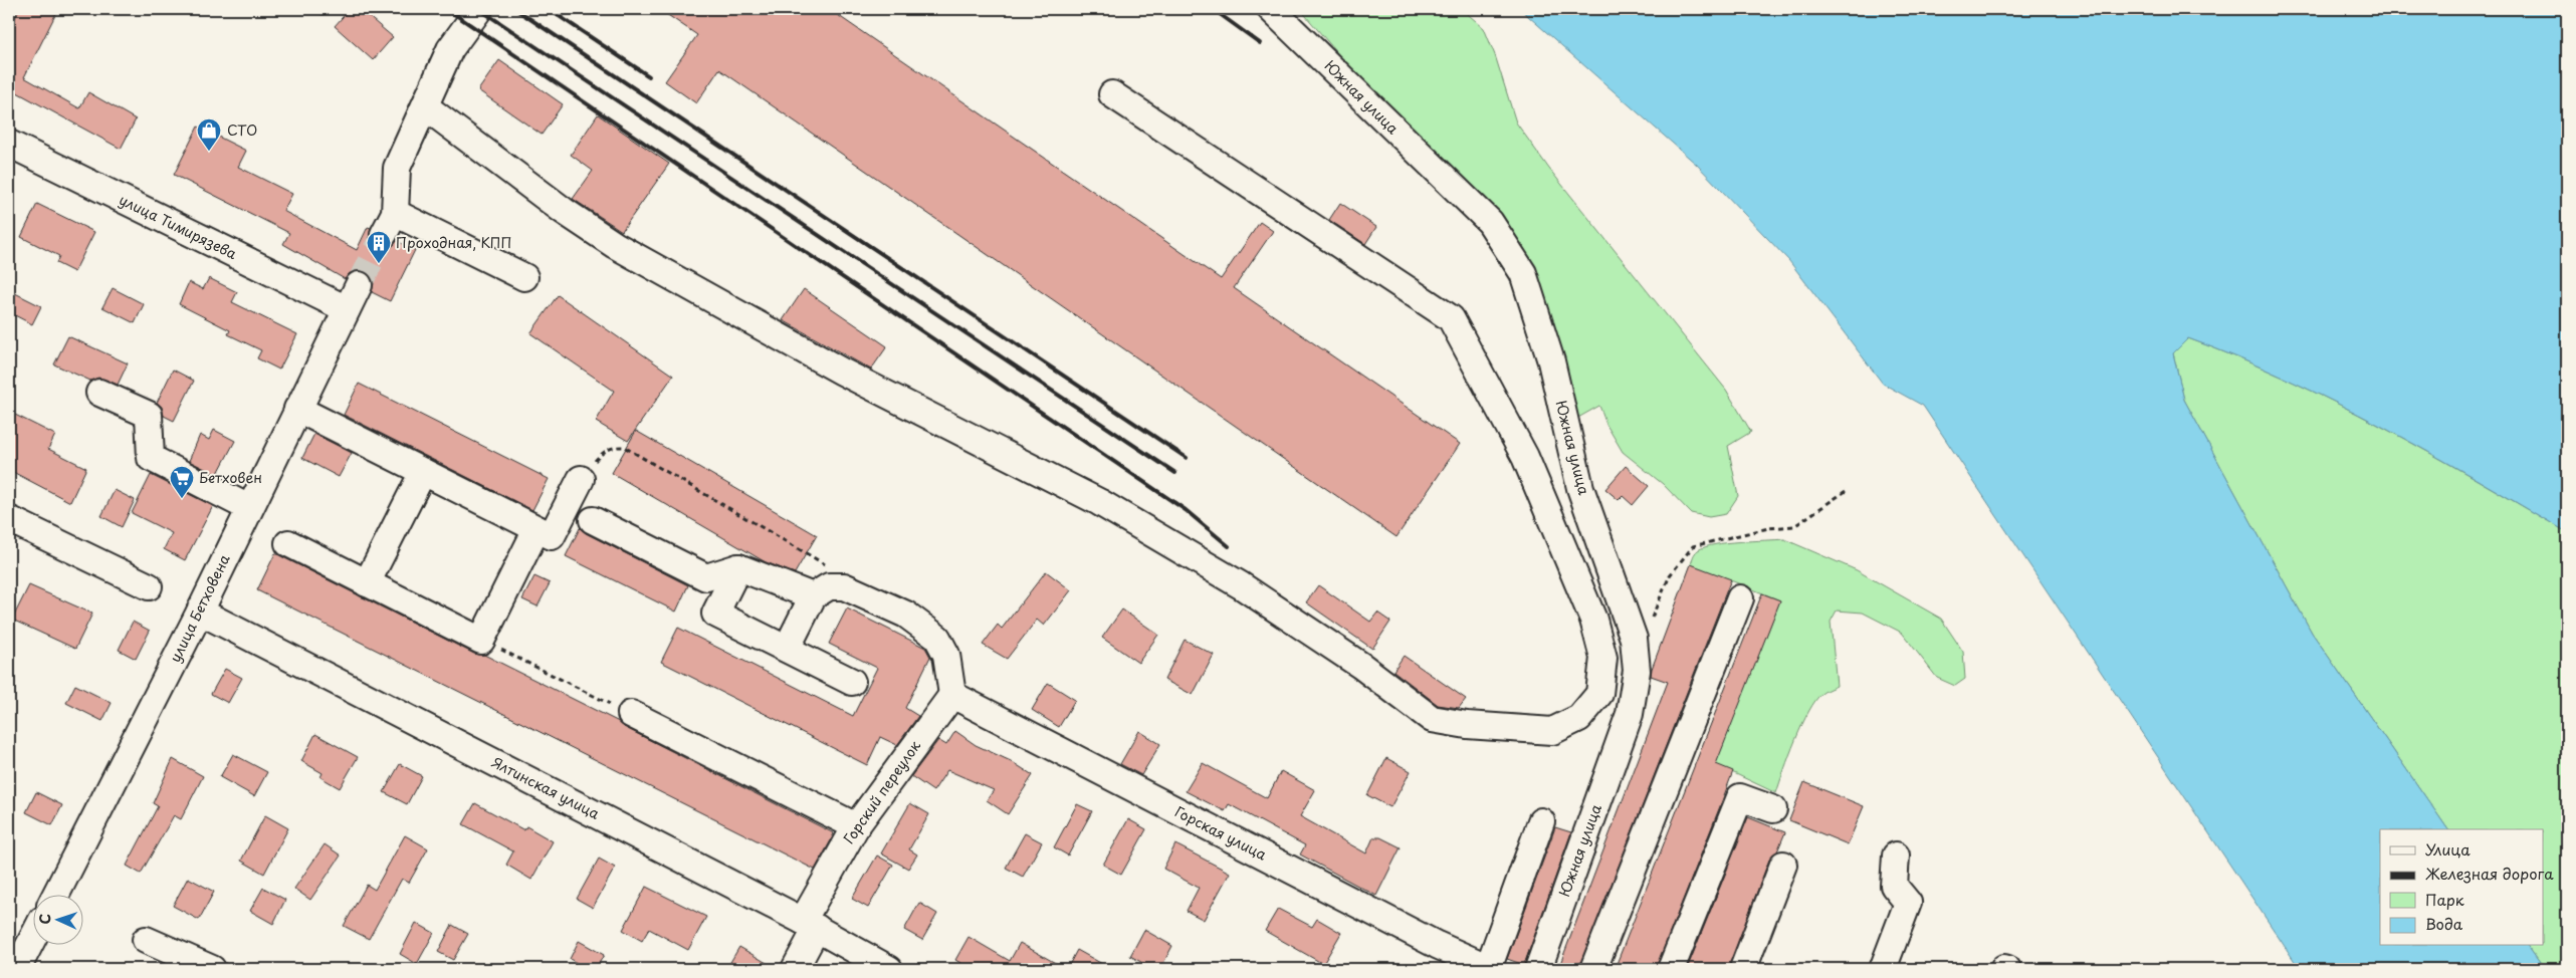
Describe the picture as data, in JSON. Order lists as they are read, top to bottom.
{
  "streets": {
    "street": [
      "Южная улица",
      "улица Тимирязева",
      "улица Бетховена",
      "Ялтинская улица",
      "Горский переулок",
      "Горская улица"
    ]
  },
  "crossings": [
    ["улица Тимирязева", "улица Бетховена"],
    ["улица Бетховена", "Ялтинская улица"],
    ["Ялтинская улица", "Горский переулок"],
    ["Горский переулок", "Горская улица"]
  ],
  "places": {
    "shop": ["СТО"],
    "building": ["Проходная, КПП"],
    "supermarket": ["Бетховен"]
  },
  "legend": [
    "Улица",
    "Железная дорога",
    "Парк",
    "Вода"
  ],
  "north": "left"
}
